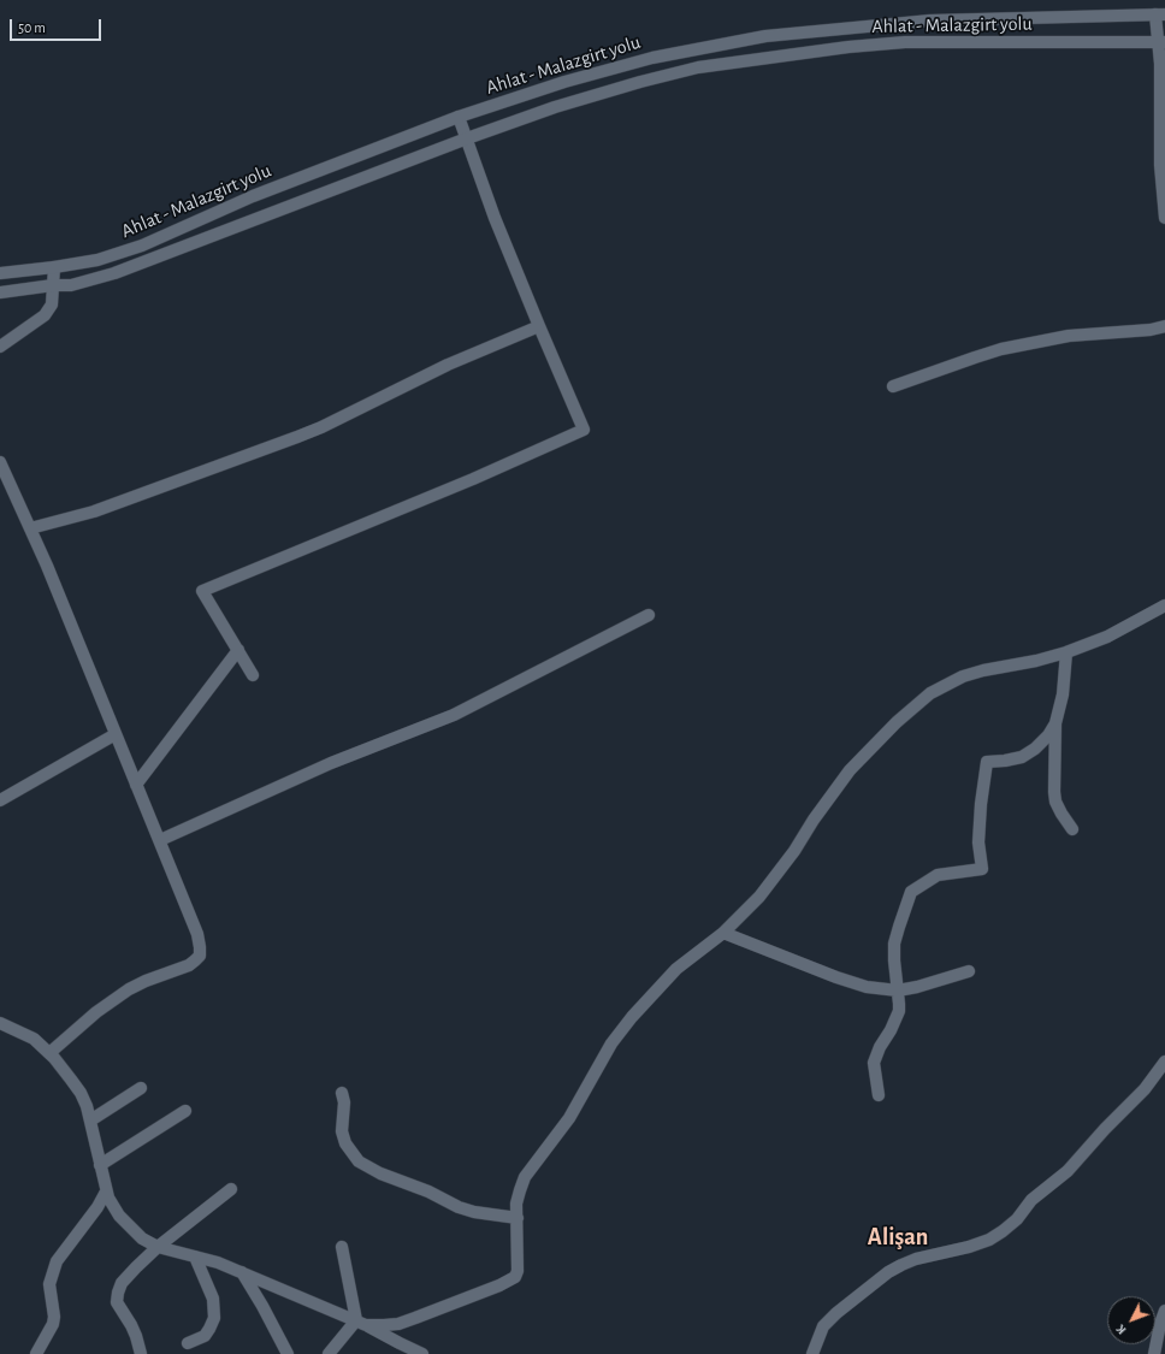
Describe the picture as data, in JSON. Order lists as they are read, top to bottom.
{
  "streets": {
    "street": ["Ahlat - Malazgirt yolu"]
  },
  "districts": ["Alişan"],
  "scale_bar": "50 m",
  "north": "bottom left"
}
